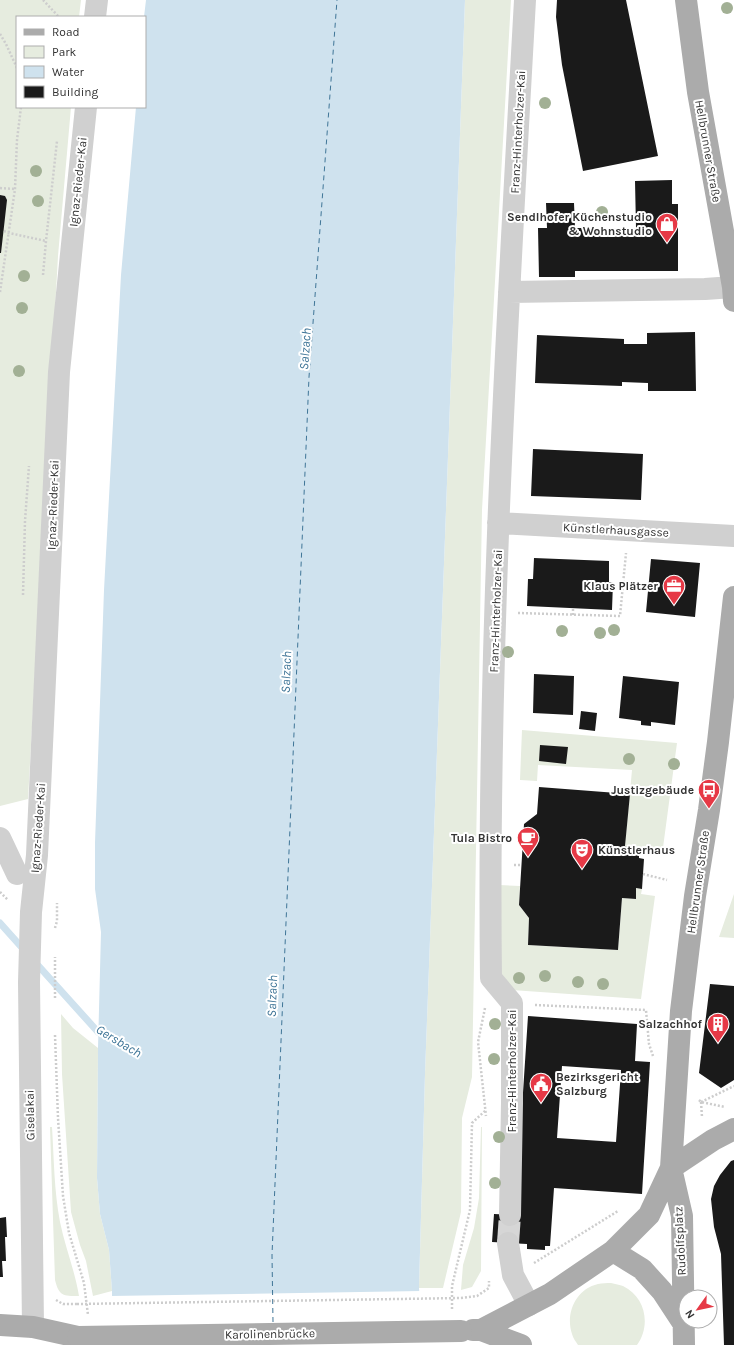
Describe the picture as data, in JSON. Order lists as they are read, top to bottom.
{
  "streets": {
    "main road": ["Hellbrunner Straße", "Rudolfsplatz", "Karolinenbrücke"],
    "street": [
      "Franz-Hinterholzer-Kai",
      "Ignaz-Rieder-Kai",
      "Künstlerhausgasse",
      "Giselakai"
    ]
  },
  "crossings": [
    ["Franz-Hinterholzer-Kai", "Künstlerhausgasse"],
    ["Hellbrunner Straße", "Rudolfsplatz"],
    ["Ignaz-Rieder-Kai", "Giselakai"],
    ["Rudolfsplatz", "Karolinenbrücke"]
  ],
  "water": ["Salzach", "Gersbach"],
  "places": {
    "shop": ["Sendlhofer Küchenstudio & Wohnstudio"],
    "office": ["Klaus Plätzer"],
    "bus stop": ["Justizgebäude"],
    "cafe": ["Tula Bistro"],
    "theatre": ["Künstlerhaus"],
    "building": ["Salzachhof"],
    "public building": ["Bezirksgericht Salzburg"]
  },
  "legend": [
    "Road",
    "Park",
    "Water",
    "Building"
  ],
  "north": "bottom left"
}
